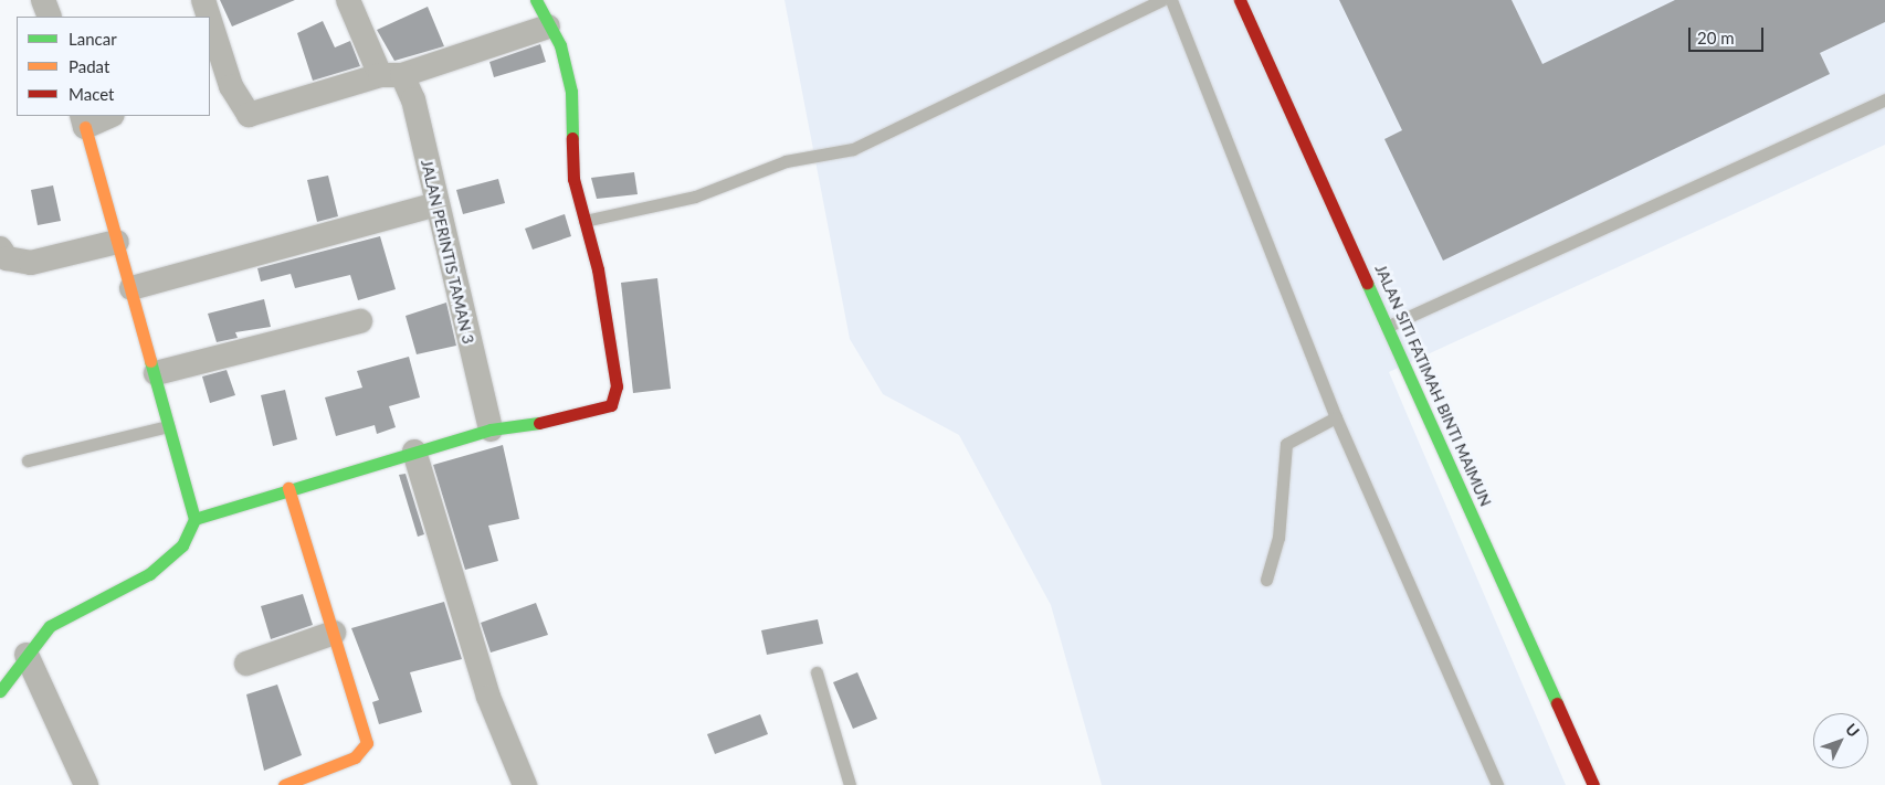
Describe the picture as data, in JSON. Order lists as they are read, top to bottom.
{
  "streets": {
    "street": ["JALAN PERINTIS TAMAN 3", "JALAN SITI FATIMAH BINTI MAIMUN"]
  },
  "legend": ["Lancar", "Padat", "Macet"],
  "scale_bar": "20 m",
  "north": "top right"
}
